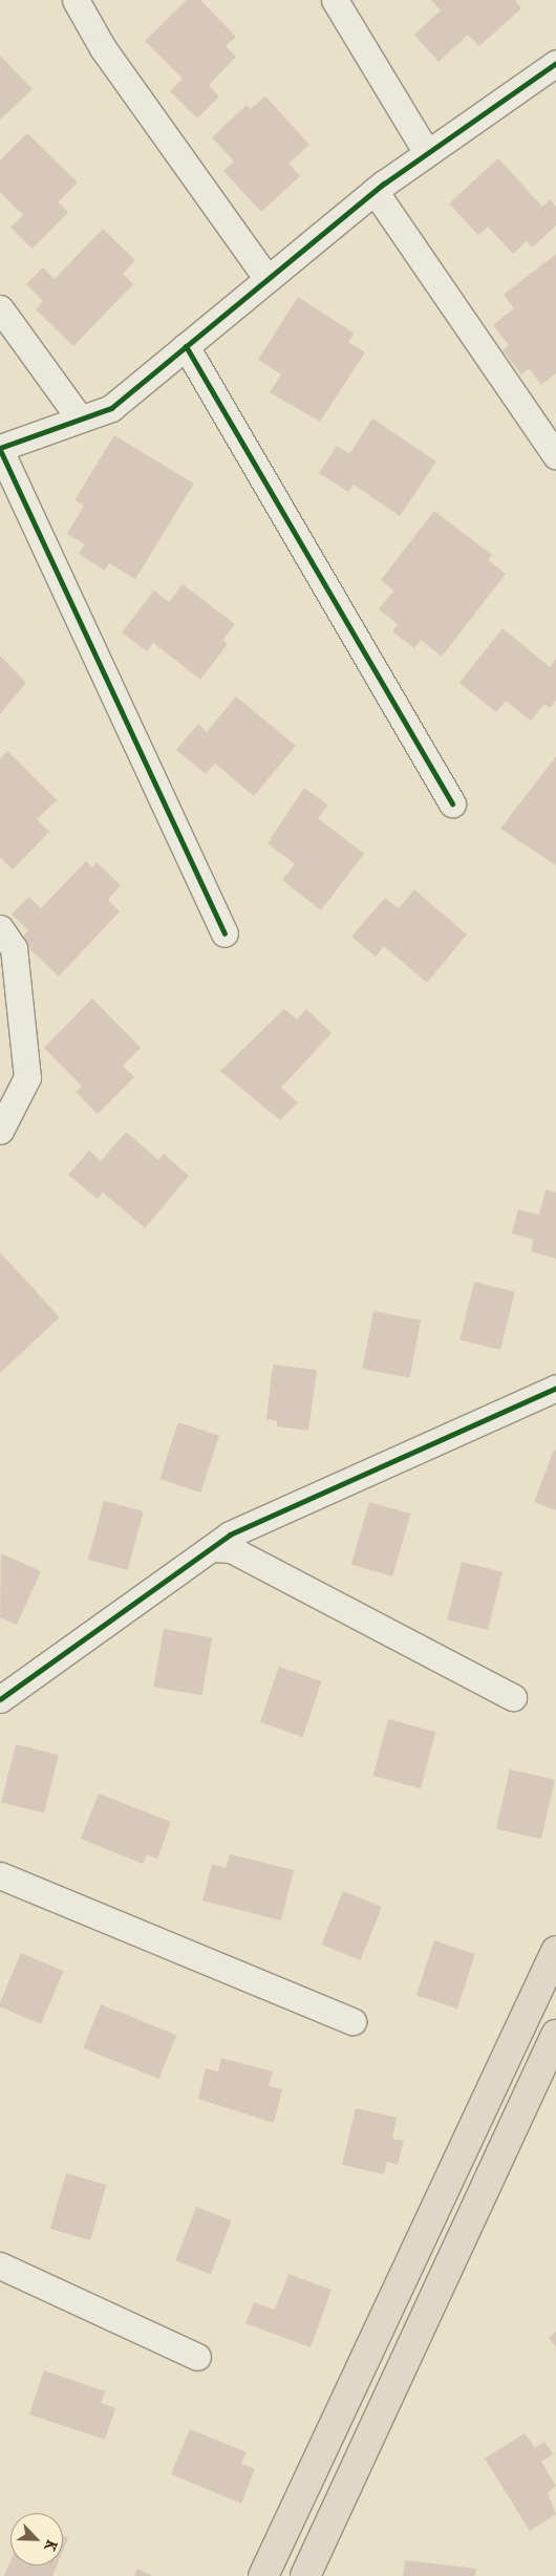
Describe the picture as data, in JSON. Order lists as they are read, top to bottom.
{
  "north": "bottom right"
}
